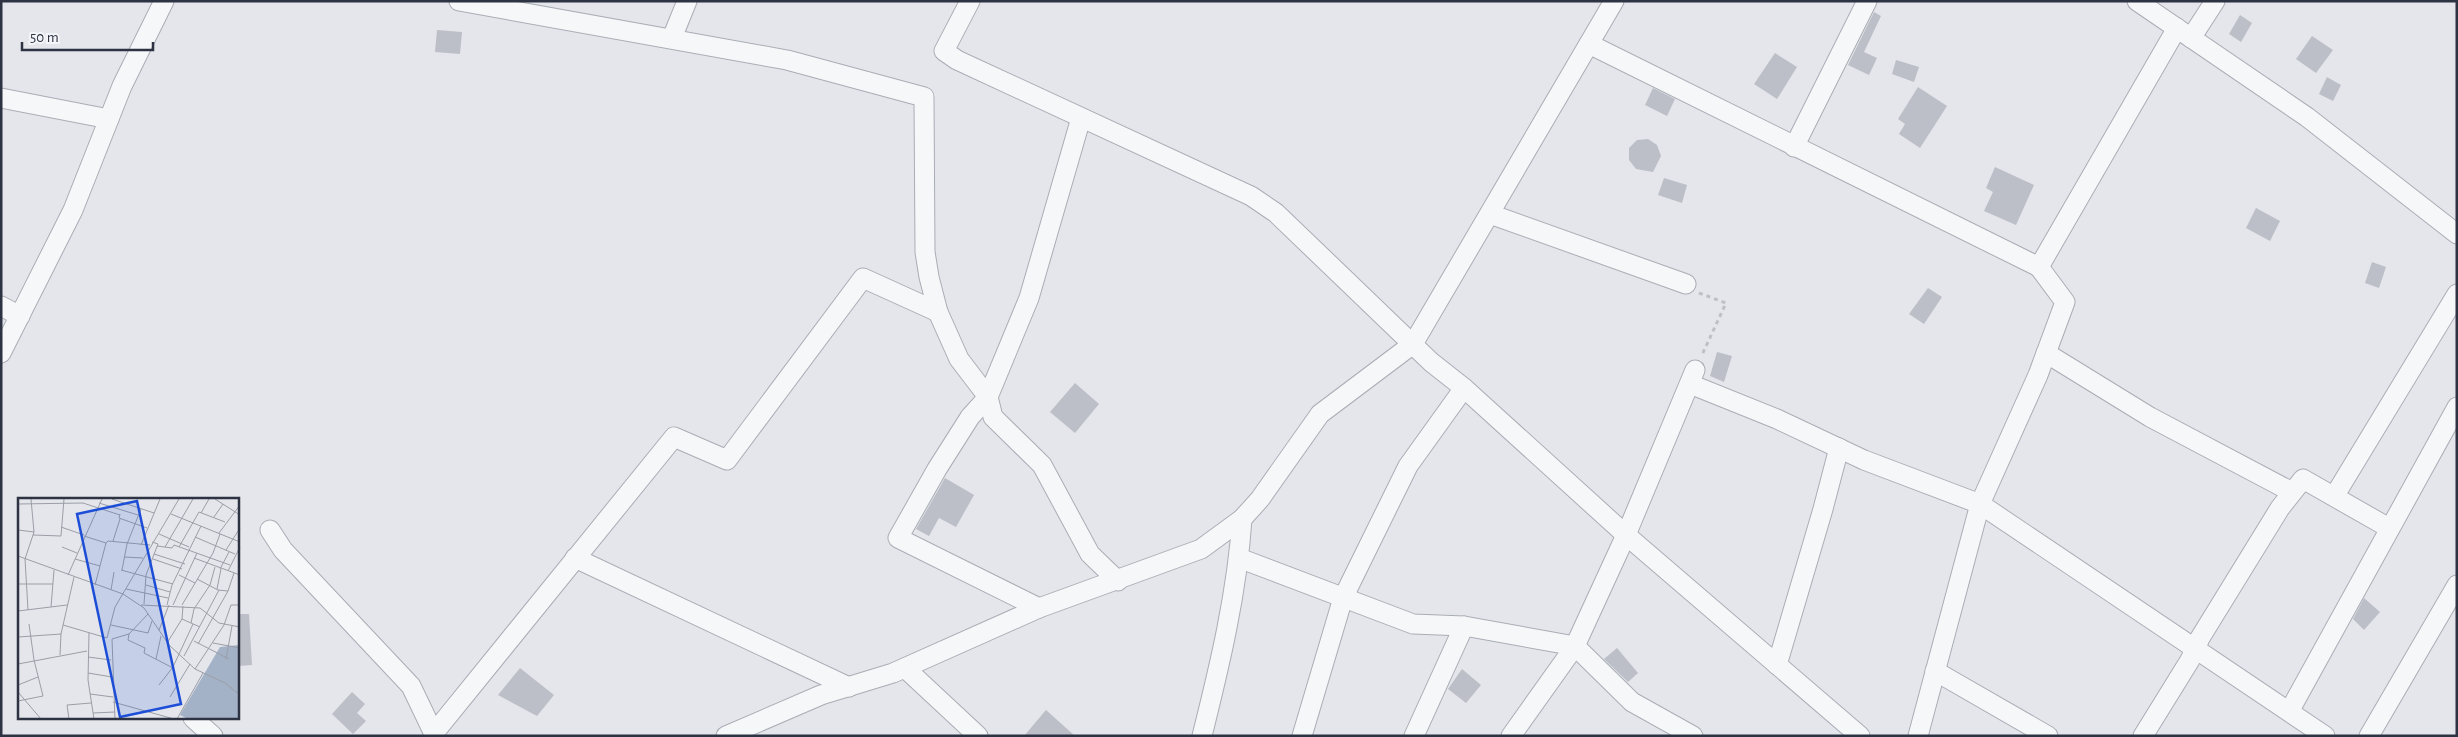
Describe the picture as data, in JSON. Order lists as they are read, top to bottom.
{
  "scale_bar": "50 m"
}
